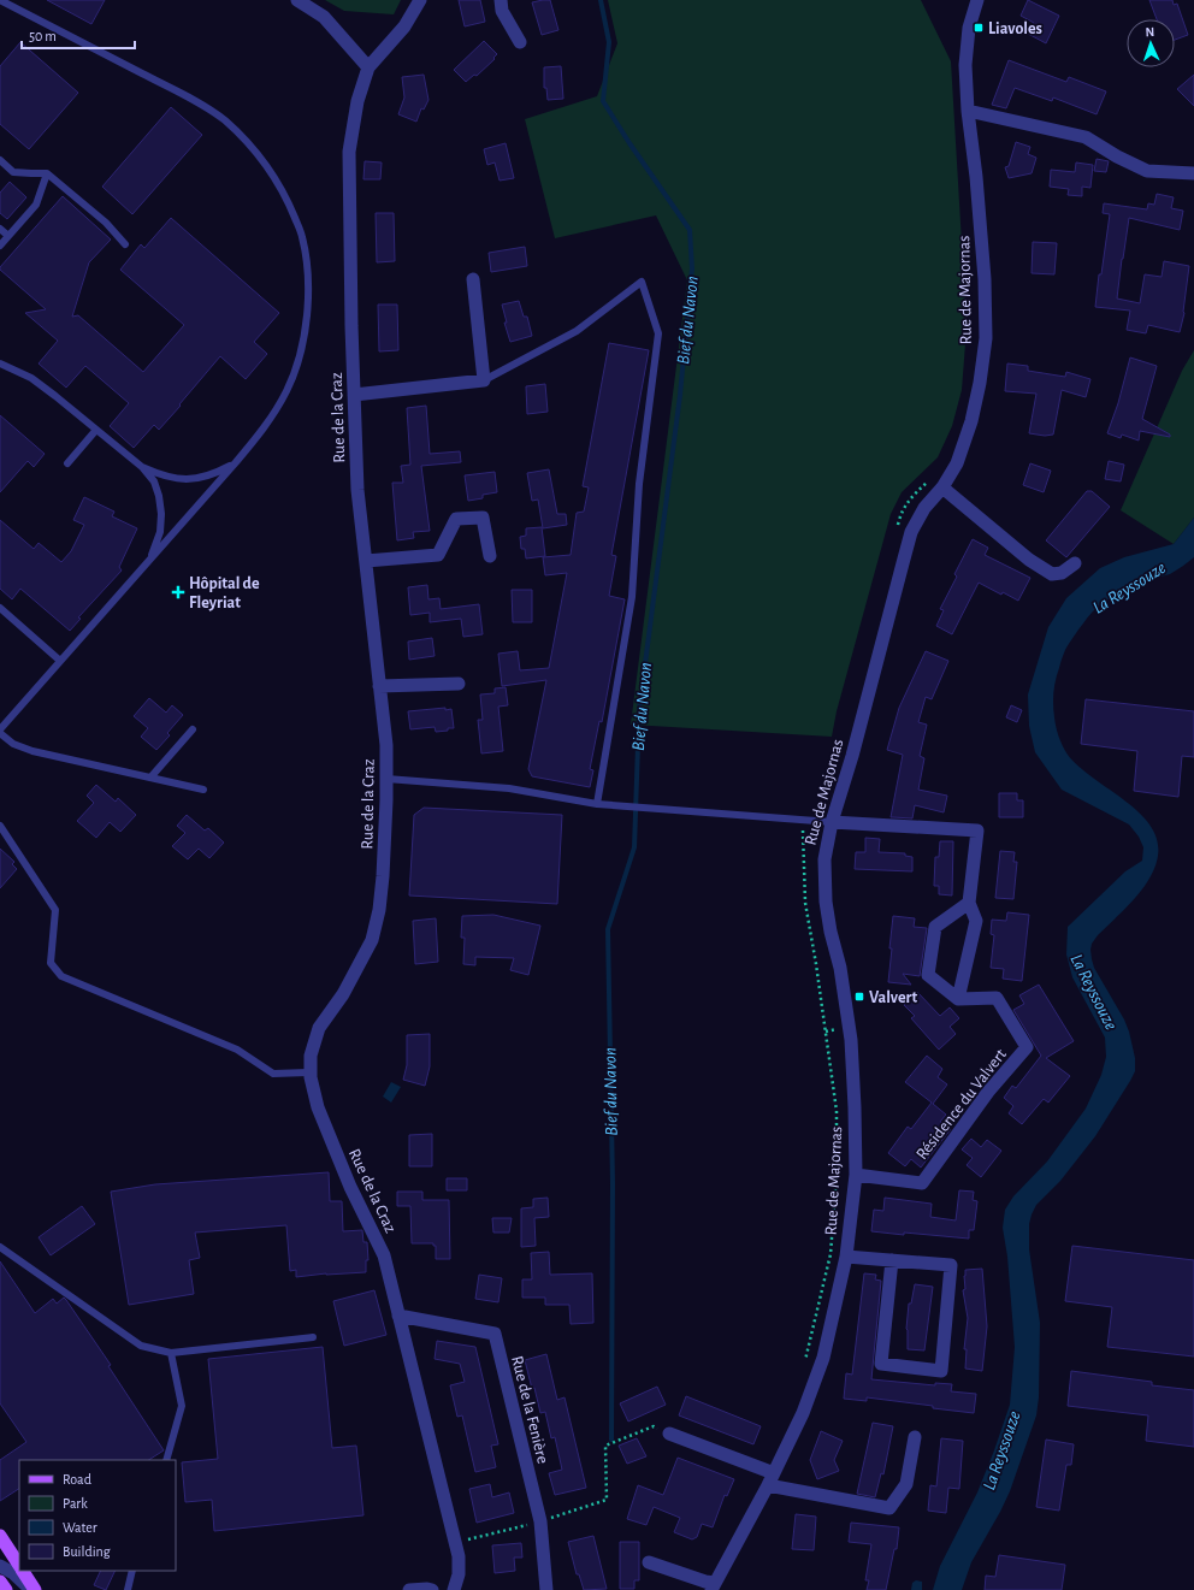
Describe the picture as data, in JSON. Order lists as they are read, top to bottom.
{
  "streets": {
    "street": [
      "Rue de Majornas",
      "Rue de la Craz",
      "Résidence du Valvert",
      "Rue de la Fenière"
    ]
  },
  "crossings": [
    ["Rue de Majornas", "Résidence du Valvert"],
    ["Rue de la Craz", "Rue de la Fenière"]
  ],
  "water": ["Bief du Navon", "La Reyssouze"],
  "places": {
    "transit": ["Liavoles", "Valvert"],
    "health": ["Hôpital de Fleyriat"]
  },
  "legend": [
    "Road",
    "Park",
    "Water",
    "Building"
  ],
  "scale_bar": "50 m",
  "north": "top"
}
